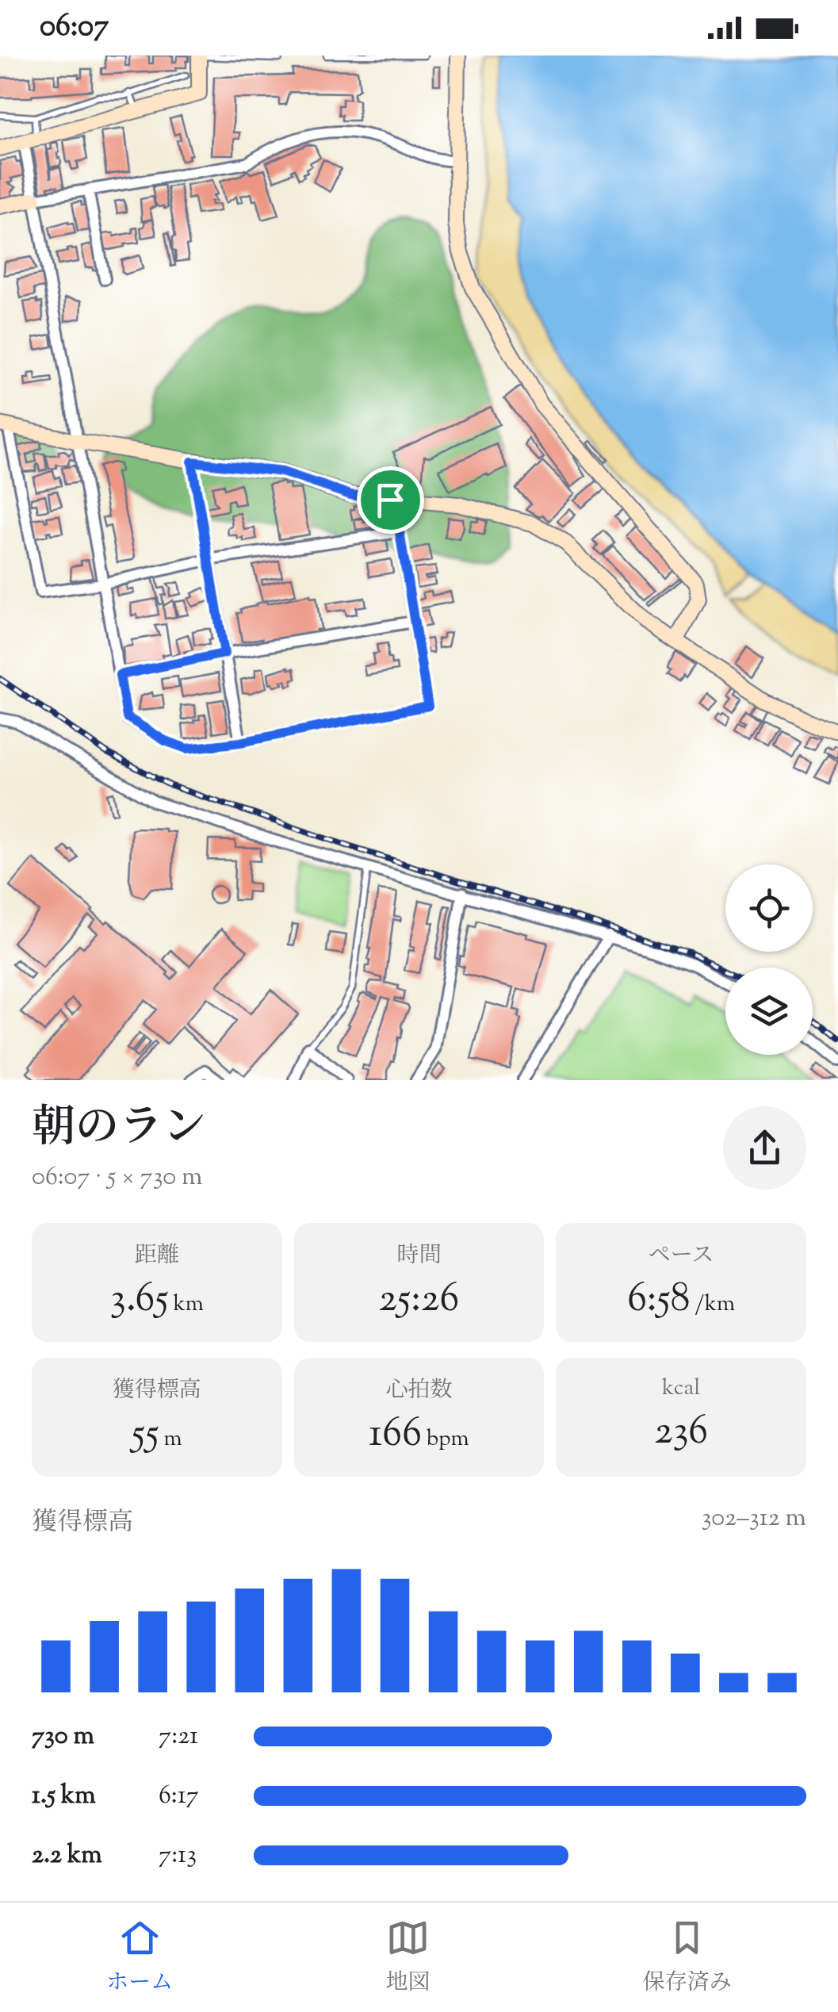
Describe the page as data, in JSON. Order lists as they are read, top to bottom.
{
  "page": {
    "status": "06:07",
    "heading": ["朝のラン", "06:07 · 5 × 730 m"],
    "stats": [
      ["距離", "3.65 km"],
      ["時間", "25:26"],
      ["ペース", "6:58 /km"],
      ["獲得標高", "55 m"],
      ["心拍数", "166 bpm"],
      ["kcal", "236"]
    ],
    "chart": ["獲得標高", "302–312 m"],
    "list": [
      {
        "name": "730 m",
        "note": "7:21"
      },
      {
        "name": "1.5 km",
        "note": "6:17"
      },
      {
        "name": "2.2 km",
        "note": "7:13"
      }
    ],
    "tabs": ["ホーム", "地図", "保存済み"]
  }
}
